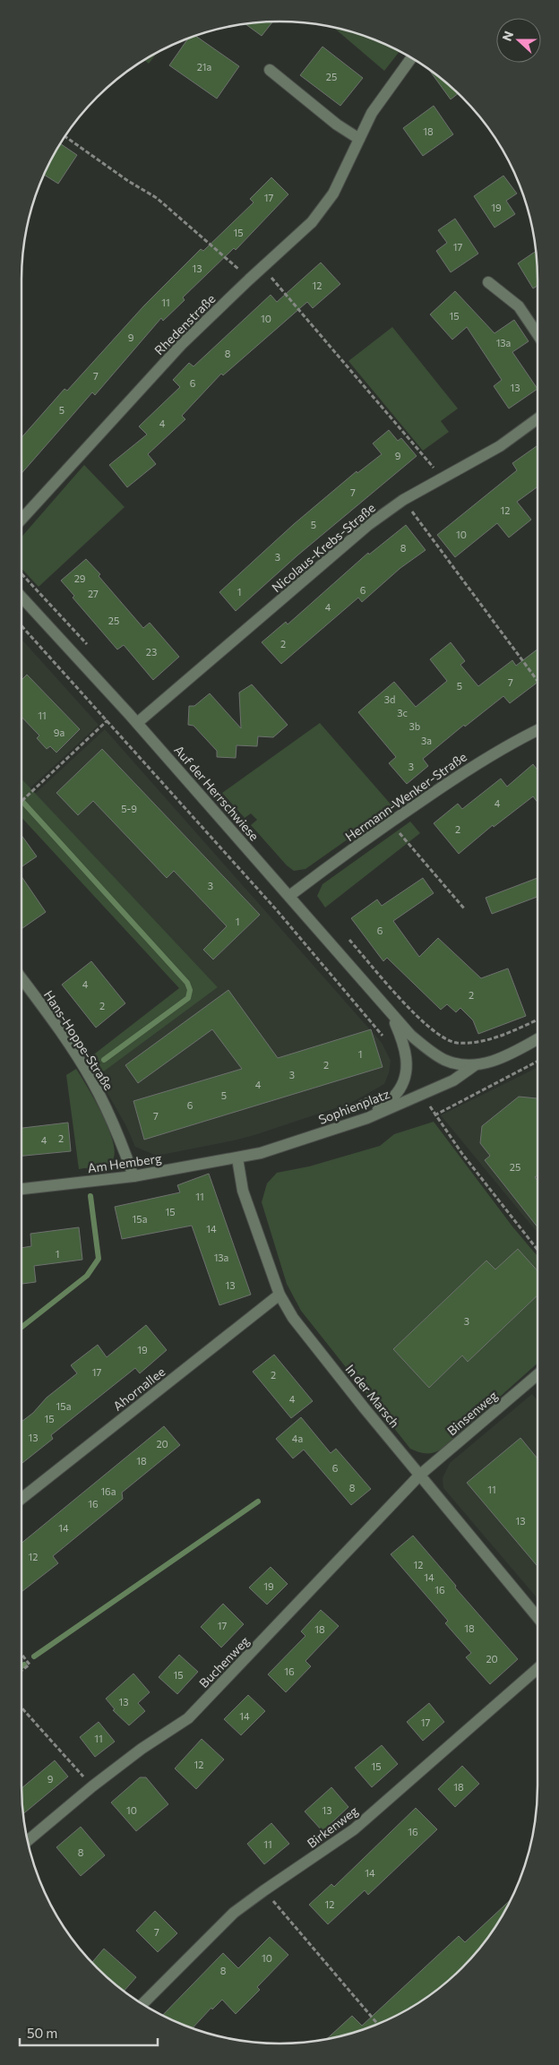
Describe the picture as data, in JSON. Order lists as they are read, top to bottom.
{
  "streets": {
    "street": [
      "Rhedenstraße",
      "Nicolaus-Krebs-Straße",
      "Auf der Herrschwiese",
      "Hermann-Wenker-Straße",
      "Hans-Hoppe-Straße",
      "Sophienplatz",
      "Am Hemberg",
      "Ahornallee",
      "In der Marsch",
      "Binsenweg",
      "Buchenweg",
      "Birkenweg"
    ]
  },
  "crossings": [
    ["Nicolaus-Krebs-Straße", "Auf der Herrschwiese"],
    ["Auf der Herrschwiese", "Hermann-Wenker-Straße"],
    ["Auf der Herrschwiese", "Sophienplatz"],
    ["Hans-Hoppe-Straße", "Am Hemberg"],
    ["Sophienplatz", "Am Hemberg"],
    ["Sophienplatz", "In der Marsch"],
    ["Am Hemberg", "In der Marsch"],
    ["Ahornallee", "In der Marsch"],
    ["In der Marsch", "Binsenweg"],
    ["In der Marsch", "Buchenweg"],
    ["Binsenweg", "Buchenweg"]
  ],
  "house_numbers": [
    "21a",
    "25",
    "18",
    "17",
    "19",
    "15",
    "17",
    "13",
    "12",
    "11",
    "15",
    "10",
    "9",
    "13a",
    "8",
    "7",
    "6",
    "13",
    "5",
    "4",
    "9",
    "7",
    "12",
    "5",
    "10",
    "8",
    "3",
    "29",
    "6",
    "1",
    "27",
    "4",
    "25",
    "2",
    "23",
    "7",
    "5",
    "3d",
    "3c",
    "11",
    "3b",
    "9a",
    "3a",
    "3",
    "4",
    "5-9",
    "2",
    "3",
    "1",
    "6",
    "4",
    "2",
    "2",
    "1",
    "2",
    "3",
    "4",
    "5",
    "6",
    "7",
    "2",
    "4",
    "25",
    "11",
    "15",
    "15a",
    "14",
    "1",
    "13a",
    "13",
    "3",
    "19",
    "17",
    "2",
    "4",
    "15a",
    "15",
    "13",
    "4a",
    "20",
    "18",
    "6",
    "8",
    "11",
    "16a",
    "16",
    "13",
    "14",
    "12",
    "12",
    "14",
    "19",
    "16",
    "17",
    "18",
    "18",
    "20",
    "16",
    "15",
    "13",
    "14",
    "17",
    "11",
    "12",
    "15",
    "9",
    "18",
    "10",
    "13",
    "16",
    "11",
    "8",
    "14",
    "12",
    "7",
    "10",
    "8"
  ],
  "scale_bar": "50 m",
  "north": "left"
}
